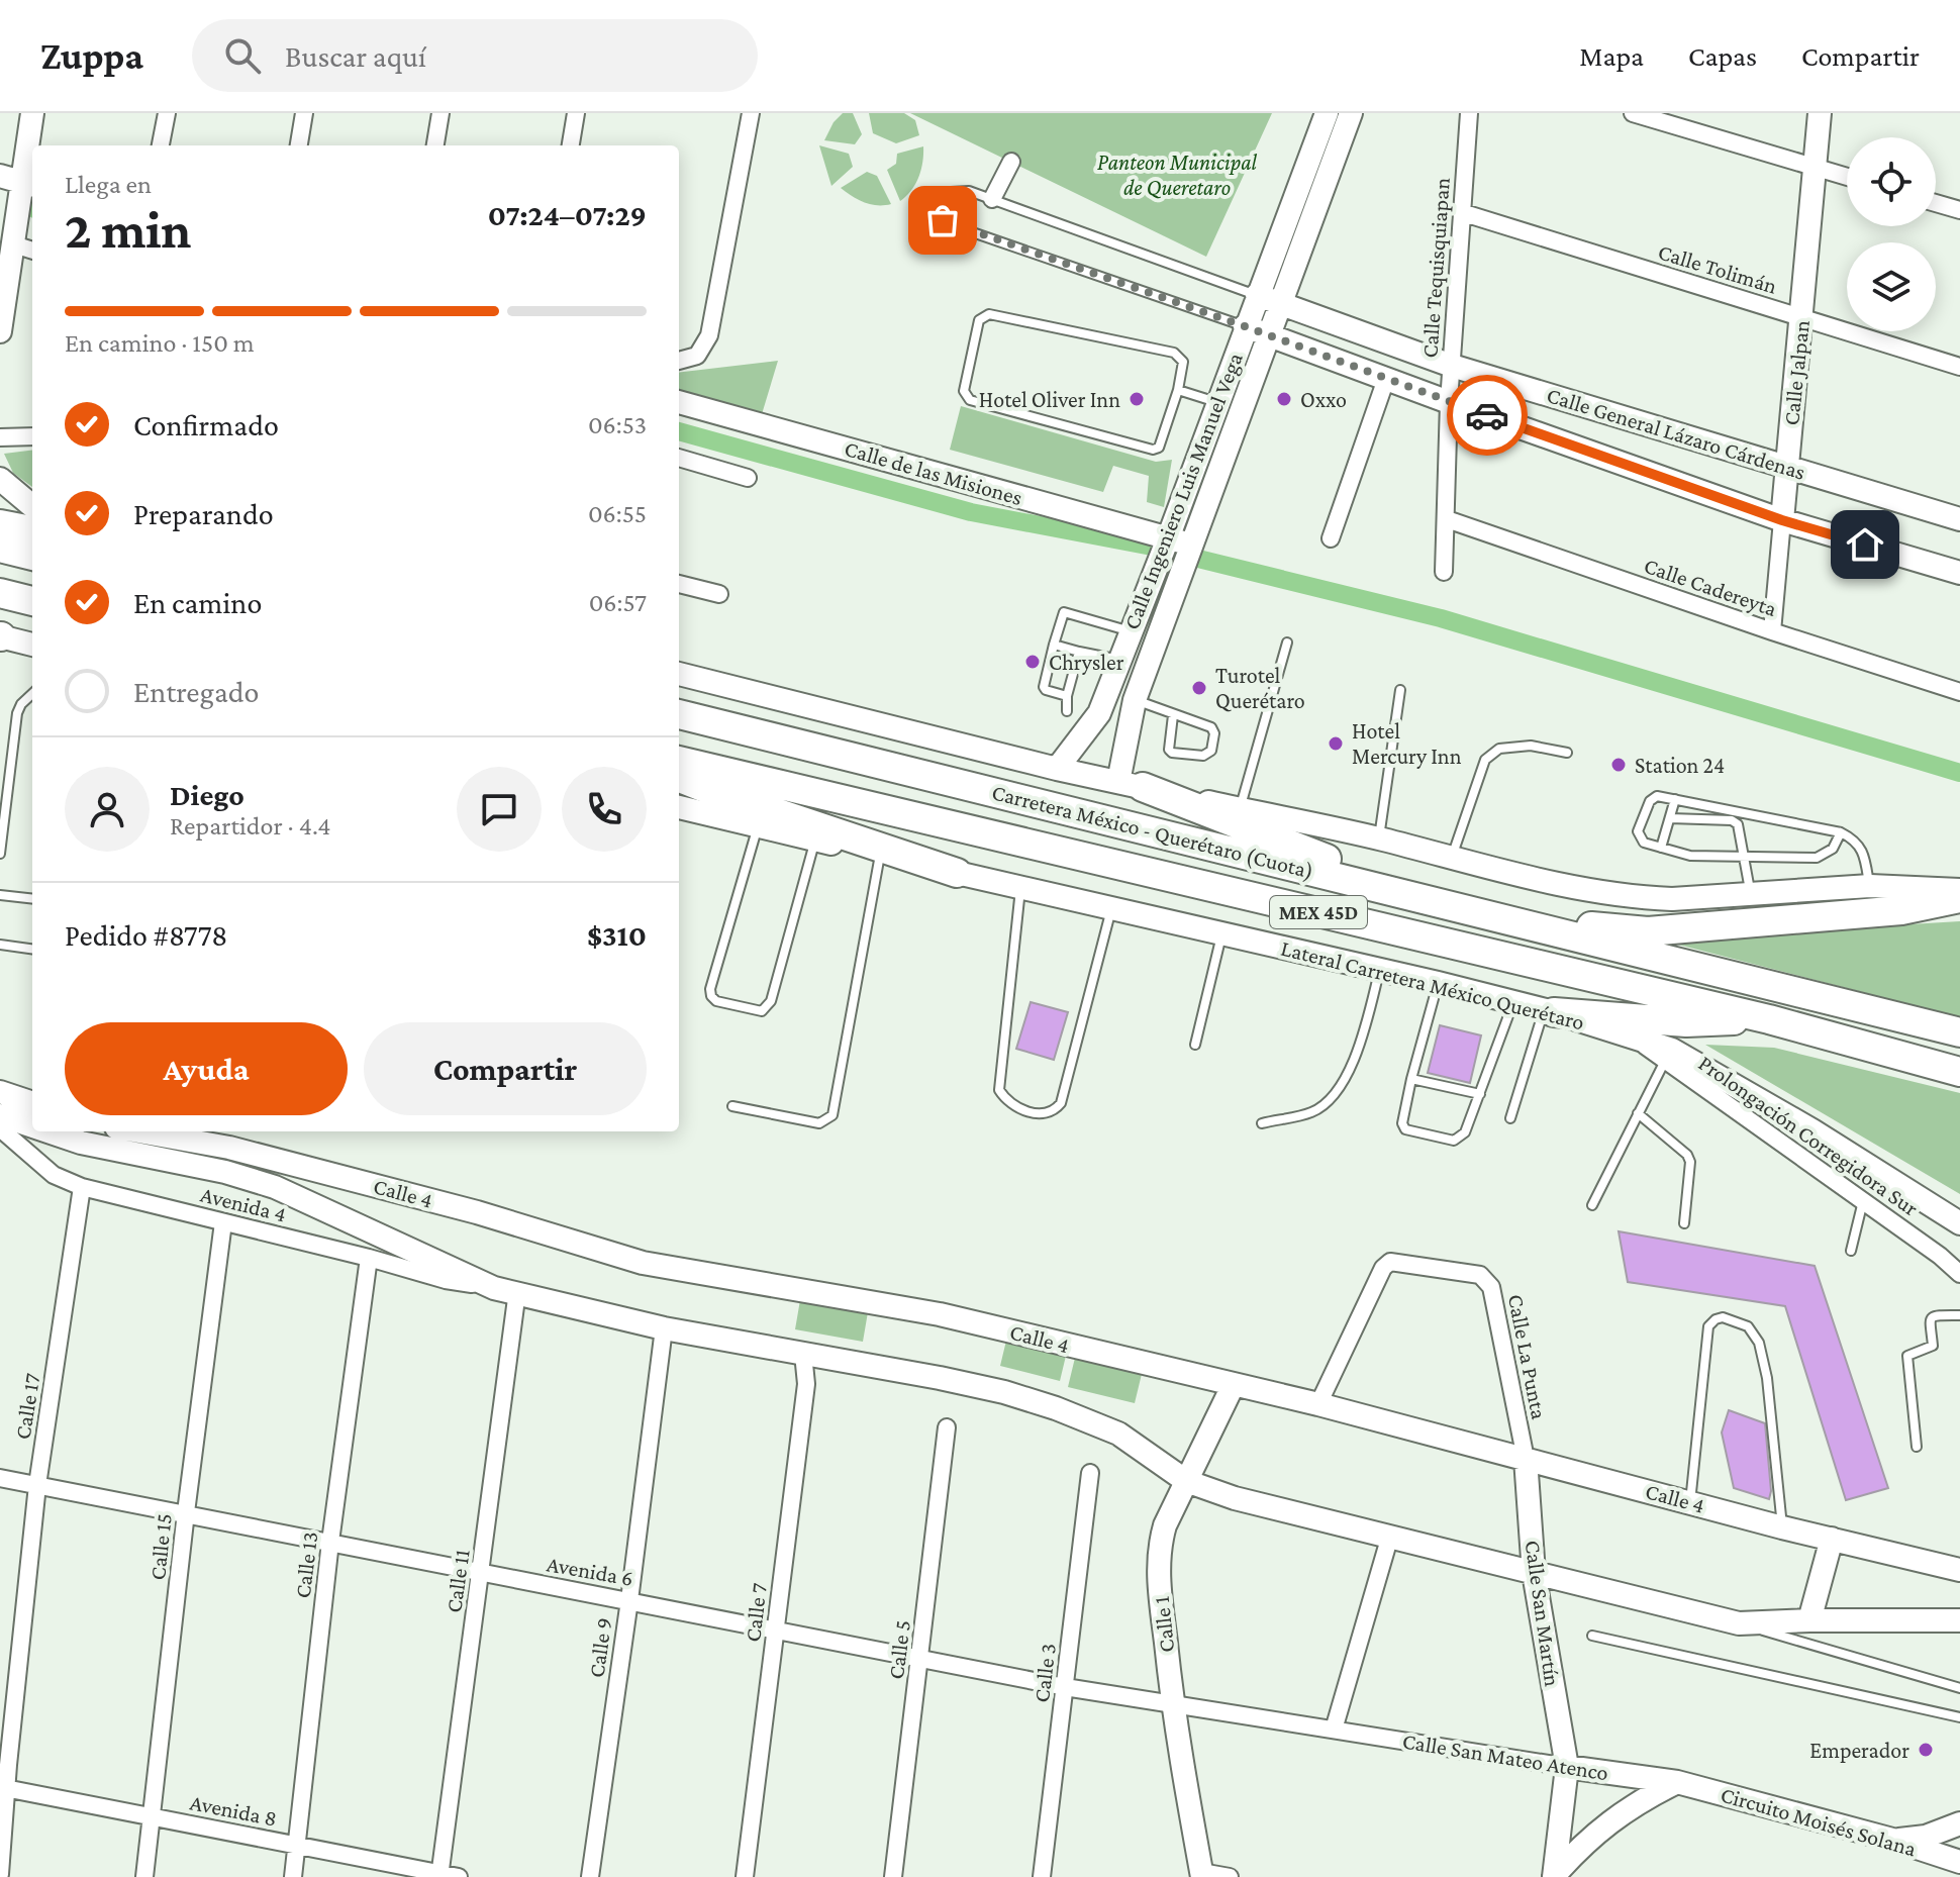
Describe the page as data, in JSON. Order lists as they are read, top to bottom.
{
  "streets": {
    "highway": ["Carretera México - Querétaro (Cuota)", "MEX 45D"],
    "main road": [
      "Calle Jalpan",
      "Calle General Lázaro Cárdenas",
      "Calle de las Misiones",
      "Calle Ingeniero Luis Manuel Vega",
      "Lateral Carretera México Querétaro",
      "Calle 4",
      "Calle San Martín",
      "Calle 1",
      "Calle San Mateo Atenco",
      "Circuito Moisés Solana"
    ],
    "street": [
      "Calle Tequisquiapan",
      "Calle Tolimán",
      "Calle Cadereyta",
      "Prolongación Corregidora Sur",
      "Avenida 4",
      "Calle La Punta",
      "Calle 17",
      "Calle 15",
      "Calle 13",
      "Avenida 6",
      "Calle 11",
      "Calle 7",
      "Calle 9",
      "Calle 5",
      "Calle 3",
      "Avenida 8"
    ]
  },
  "crossings": [
    ["Calle Tequisquiapan", "Calle Tolimán"],
    ["Calle Tequisquiapan", "Calle General Lázaro Cárdenas"],
    ["Calle Tequisquiapan", "Calle Cadereyta"],
    ["Calle Tolimán", "Calle Jalpan"],
    ["Calle Jalpan", "Calle General Lázaro Cárdenas"],
    ["Calle Jalpan", "Calle Cadereyta"],
    ["Calle General Lázaro Cárdenas", "Calle Ingeniero Luis Manuel Vega"],
    ["Calle de las Misiones", "Calle Ingeniero Luis Manuel Vega"],
    ["Lateral Carretera México Querétaro", "Prolongación Corregidora Sur"],
    ["Calle 4", "Avenida 4"],
    ["Calle 4", "Calle La Punta"],
    ["Calle 4", "Calle 11"],
    ["Calle 4", "Calle 7"],
    ["Calle 4", "Calle San Martín"],
    ["Calle 4", "Calle 1"],
    ["Calle 4", "Calle 9"],
    ["Avenida 4", "Calle 17"],
    ["Avenida 4", "Calle 15"],
    ["Avenida 4", "Calle 13"],
    ["Calle La Punta", "Calle San Martín"],
    ["Calle 17", "Avenida 6"],
    ["Calle 17", "Avenida 8"],
    ["Calle 15", "Avenida 6"],
    ["Calle 15", "Avenida 8"],
    ["Calle 13", "Avenida 6"],
    ["Calle 13", "Avenida 8"],
    ["Avenida 6", "Calle 11"],
    ["Avenida 6", "Calle 7"],
    ["Avenida 6", "Calle 1"],
    ["Avenida 6", "Calle 9"],
    ["Avenida 6", "Calle 5"],
    ["Avenida 6", "Calle 3"],
    ["Avenida 6", "Calle San Mateo Atenco"],
    ["Calle 11", "Avenida 8"],
    ["Calle San Martín", "Calle San Mateo Atenco"],
    ["Calle 1", "Calle San Mateo Atenco"],
    ["Calle San Mateo Atenco", "Circuito Moisés Solana"]
  ],
  "parks": ["Panteon Municipal de Queretaro"],
  "places": [
    "Hotel Oliver Inn",
    "Oxxo",
    "Chrysler",
    "Turotel Querétaro",
    "Hotel Mercury Inn",
    "Station 24",
    "Emperador"
  ],
  "page": {
    "header": "Zuppa",
    "search": "Buscar aquí",
    "nav": ["Mapa", "Capas", "Compartir"],
    "heading": ["2 min", "Llega en", "07:24–07:29"],
    "panel": [
      "Diego",
      "Repartidor · 4.4",
      "Pedido #8778",
      "$310"
    ],
    "bar": "En camino · 150 m",
    "list": [
      ["Confirmado", "06:53"],
      ["Preparando", "06:55"],
      ["En camino", "06:57"],
      "Entregado"
    ],
    "buttons": ["Ayuda", "Compartir"]
  }
}
